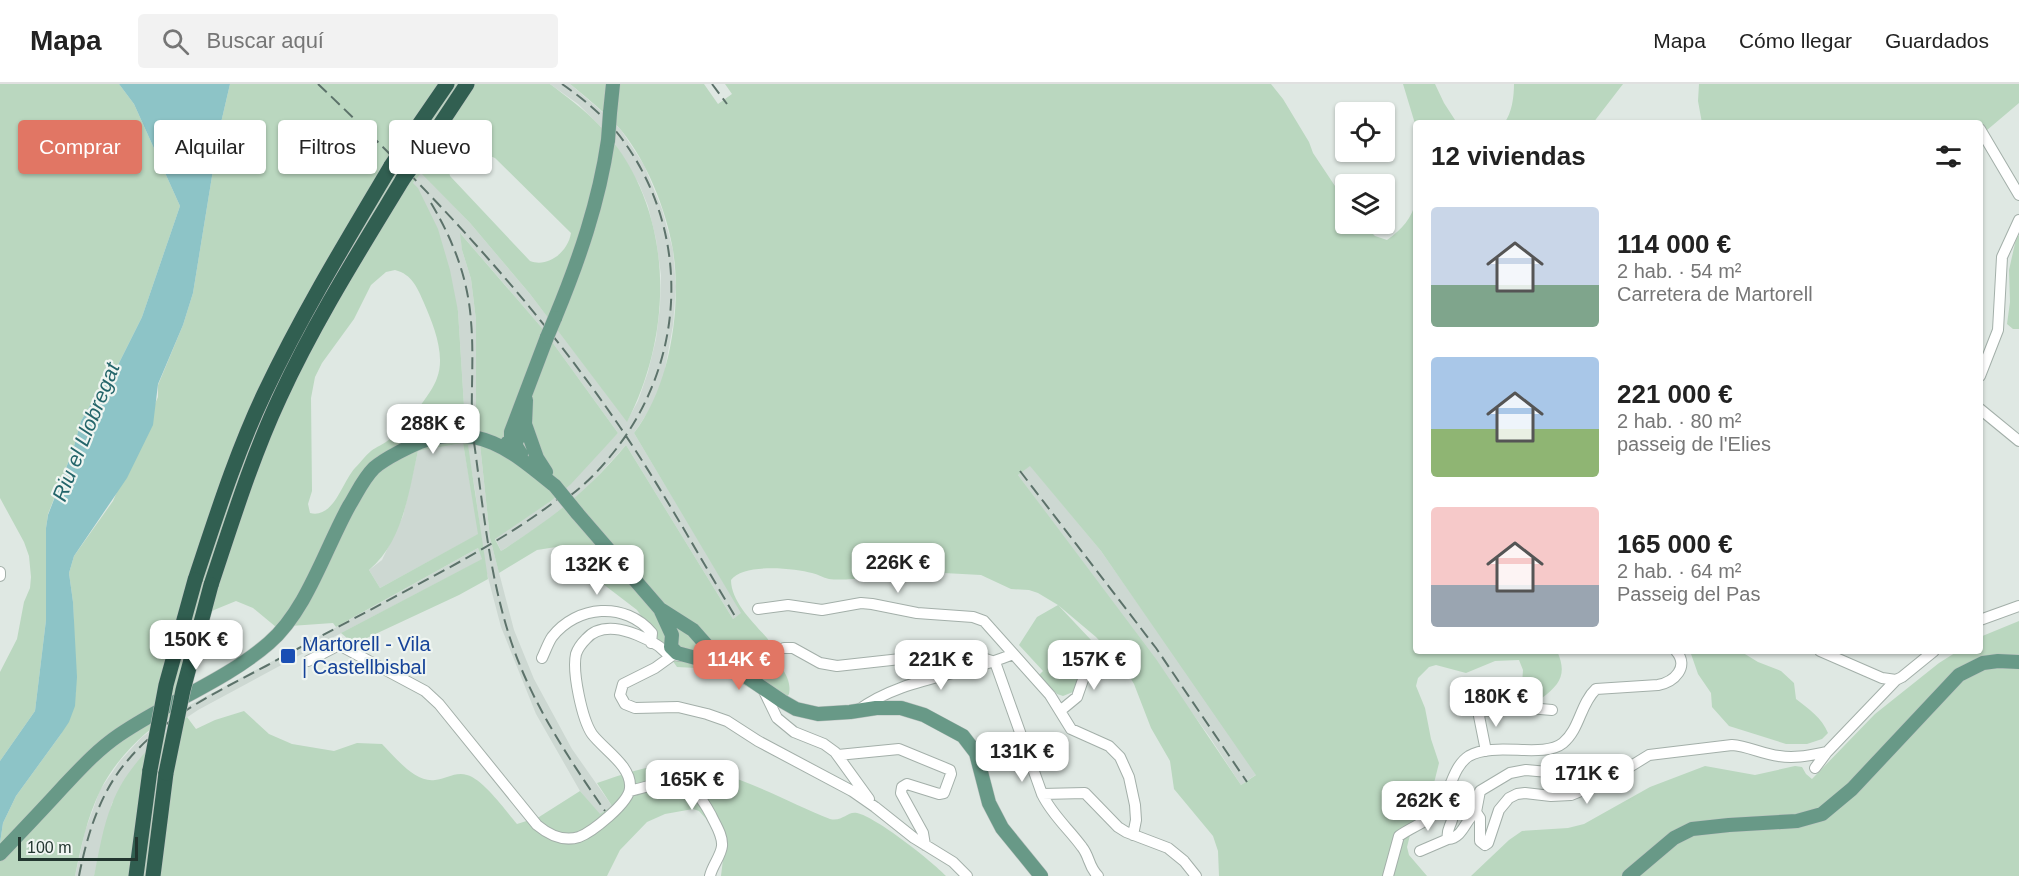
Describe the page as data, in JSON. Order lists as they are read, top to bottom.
{
  "water": ["Riu el Llobregat"],
  "places": {
    "transit": ["Martorell - Vila | Castellbisbal"]
  },
  "scale_bar": "100 m",
  "page": {
    "header": "Mapa",
    "search": "Buscar aquí",
    "nav": ["Mapa", "Cómo llegar", "Guardados"],
    "chip": [
      "Comprar",
      "Alquilar",
      "Filtros",
      "Nuevo"
    ],
    "heading": "12 viviendas",
    "list": [
      {
        "name": "114 000 €",
        "note": "2 hab. · 54 m² · Carretera de Martorell"
      },
      {
        "name": "221 000 €",
        "note": "2 hab. · 80 m² · passeig de l'Elies"
      },
      {
        "name": "165 000 €",
        "note": "2 hab. · 64 m² · Passeig del Pas"
      }
    ],
    "price": [
      "288K €",
      "226K €",
      "132K €",
      "150K €",
      "114K €",
      "221K €",
      "157K €",
      "180K €",
      "131K €",
      "171K €",
      "165K €",
      "262K €"
    ],
    "scale": "100 m"
  }
}
